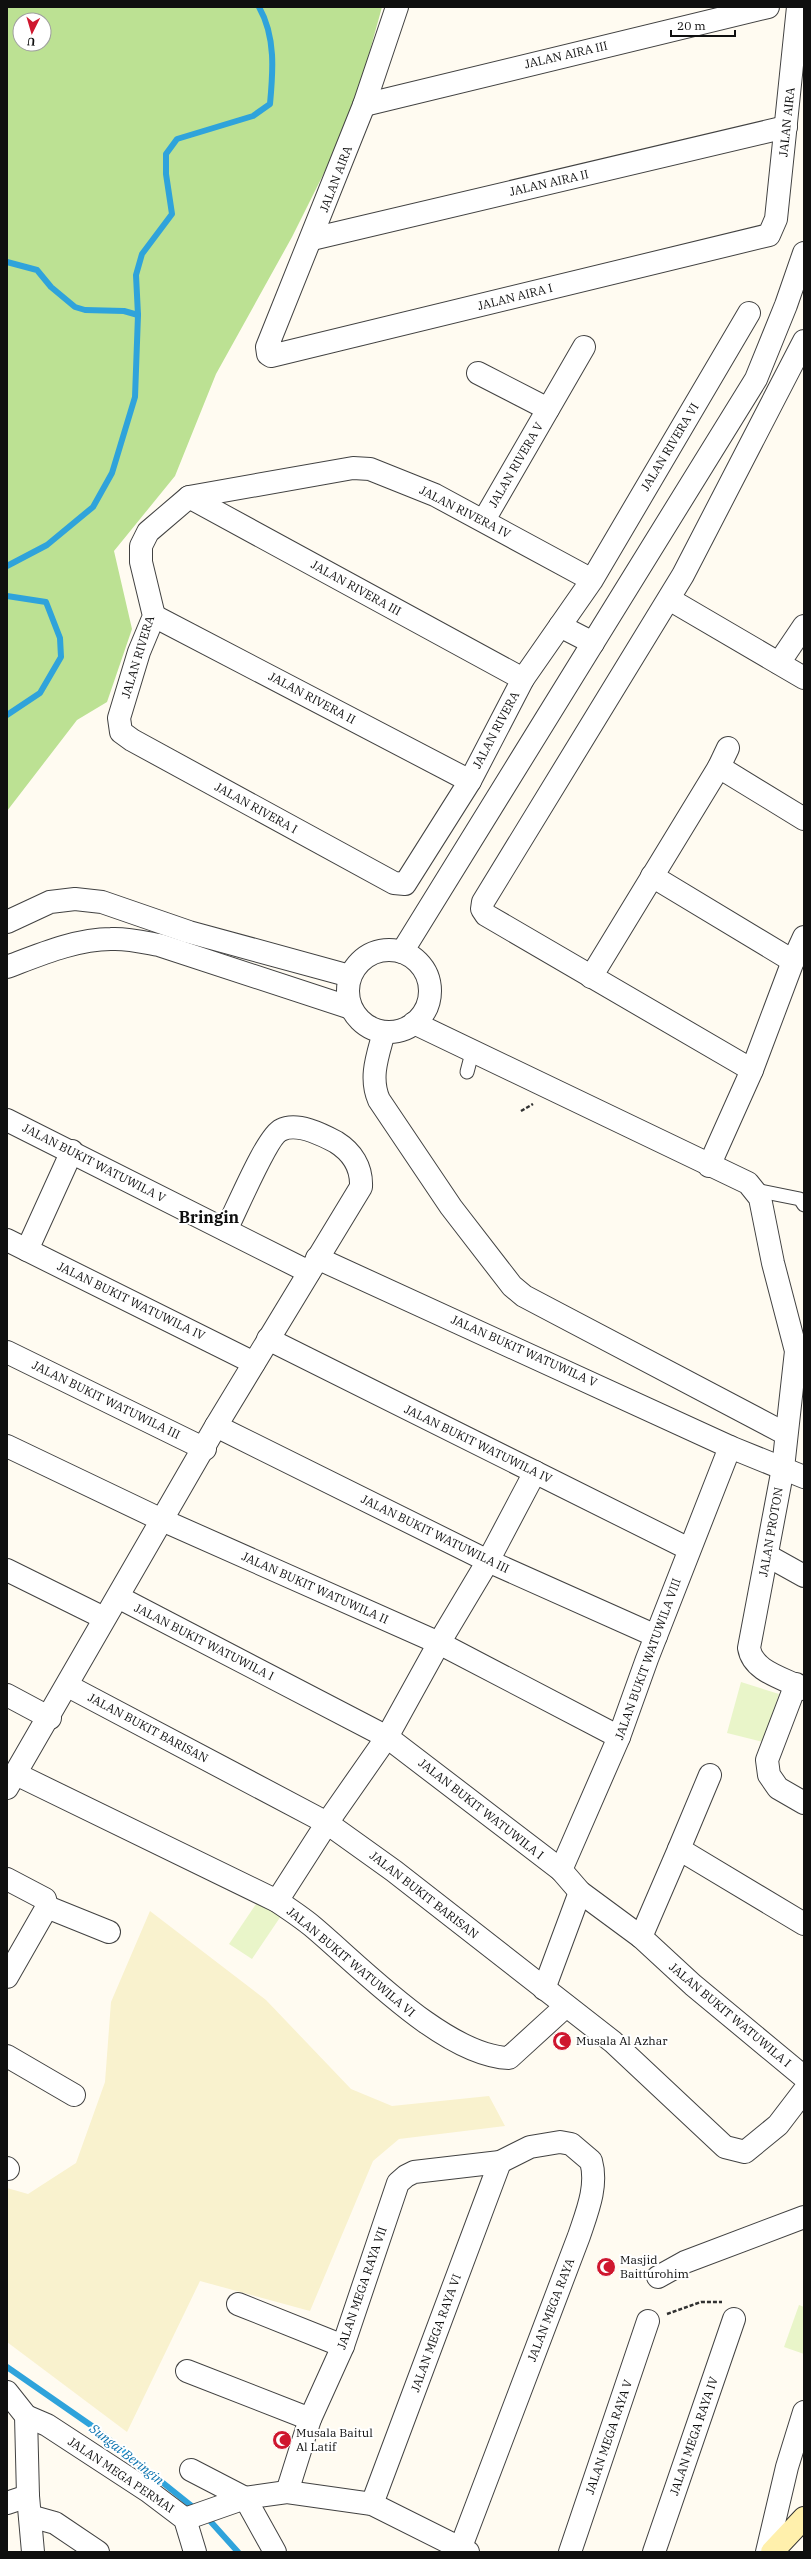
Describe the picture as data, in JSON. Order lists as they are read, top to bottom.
{
  "streets": {
    "street": [
      "JALAN AIRA III",
      "JALAN AIRA",
      "JALAN AIRA II",
      "JALAN AIRA I",
      "JALAN RIVERA VI",
      "JALAN RIVERA V",
      "JALAN RIVERA IV",
      "JALAN RIVERA III",
      "JALAN RIVERA",
      "JALAN RIVERA II",
      "JALAN RIVERA I",
      "JALAN BUKIT WATUWILA V",
      "JALAN BUKIT WATUWILA IV",
      "JALAN BUKIT WATUWILA III",
      "JALAN PROTON",
      "JALAN BUKIT WATUWILA II",
      "JALAN BUKIT WATUWILA I",
      "JALAN BUKIT WATUWILA VIII",
      "JALAN BUKIT BARISAN",
      "JALAN BUKIT WATUWILA VI",
      "JALAN MEGA RAYA VII",
      "JALAN MEGA RAYA",
      "JALAN MEGA RAYA VI",
      "JALAN MEGA RAYA IV",
      "JALAN MEGA RAYA V",
      "JALAN MEGA PERMAI"
    ]
  },
  "crossings": [
    ["JALAN AIRA III", "JALAN AIRA"],
    ["JALAN AIRA", "JALAN AIRA II"],
    ["JALAN AIRA", "JALAN AIRA I"],
    ["JALAN RIVERA VI", "JALAN RIVERA IV"],
    ["JALAN RIVERA VI", "JALAN RIVERA"],
    ["JALAN RIVERA V", "JALAN RIVERA IV"],
    ["JALAN RIVERA IV", "JALAN RIVERA III"],
    ["JALAN RIVERA IV", "JALAN RIVERA"],
    ["JALAN RIVERA III", "JALAN RIVERA"],
    ["JALAN RIVERA", "JALAN RIVERA II"],
    ["JALAN RIVERA", "JALAN RIVERA I"],
    ["JALAN BUKIT WATUWILA V", "JALAN PROTON"],
    ["JALAN BUKIT WATUWILA V", "JALAN BUKIT WATUWILA VIII"],
    ["JALAN BUKIT WATUWILA IV", "JALAN BUKIT WATUWILA VIII"],
    ["JALAN BUKIT WATUWILA III", "JALAN BUKIT WATUWILA VIII"],
    ["JALAN BUKIT WATUWILA II", "JALAN BUKIT WATUWILA VIII"],
    ["JALAN BUKIT WATUWILA I", "JALAN BUKIT WATUWILA VIII"],
    ["JALAN BUKIT BARISAN", "JALAN BUKIT WATUWILA VI"],
    ["JALAN MEGA RAYA VII", "JALAN MEGA RAYA"],
    ["JALAN MEGA RAYA VII", "JALAN MEGA RAYA VI"],
    ["JALAN MEGA RAYA", "JALAN MEGA RAYA VI"]
  ],
  "districts": ["Bringin"],
  "water": ["Sungai Beringin"],
  "places": {
    "mosque": ["Musala Al Azhar", "Masjid Baitturohim", "Musala Baitul Al Latif"]
  },
  "scale_bar": "20 m",
  "north": "bottom"
}
